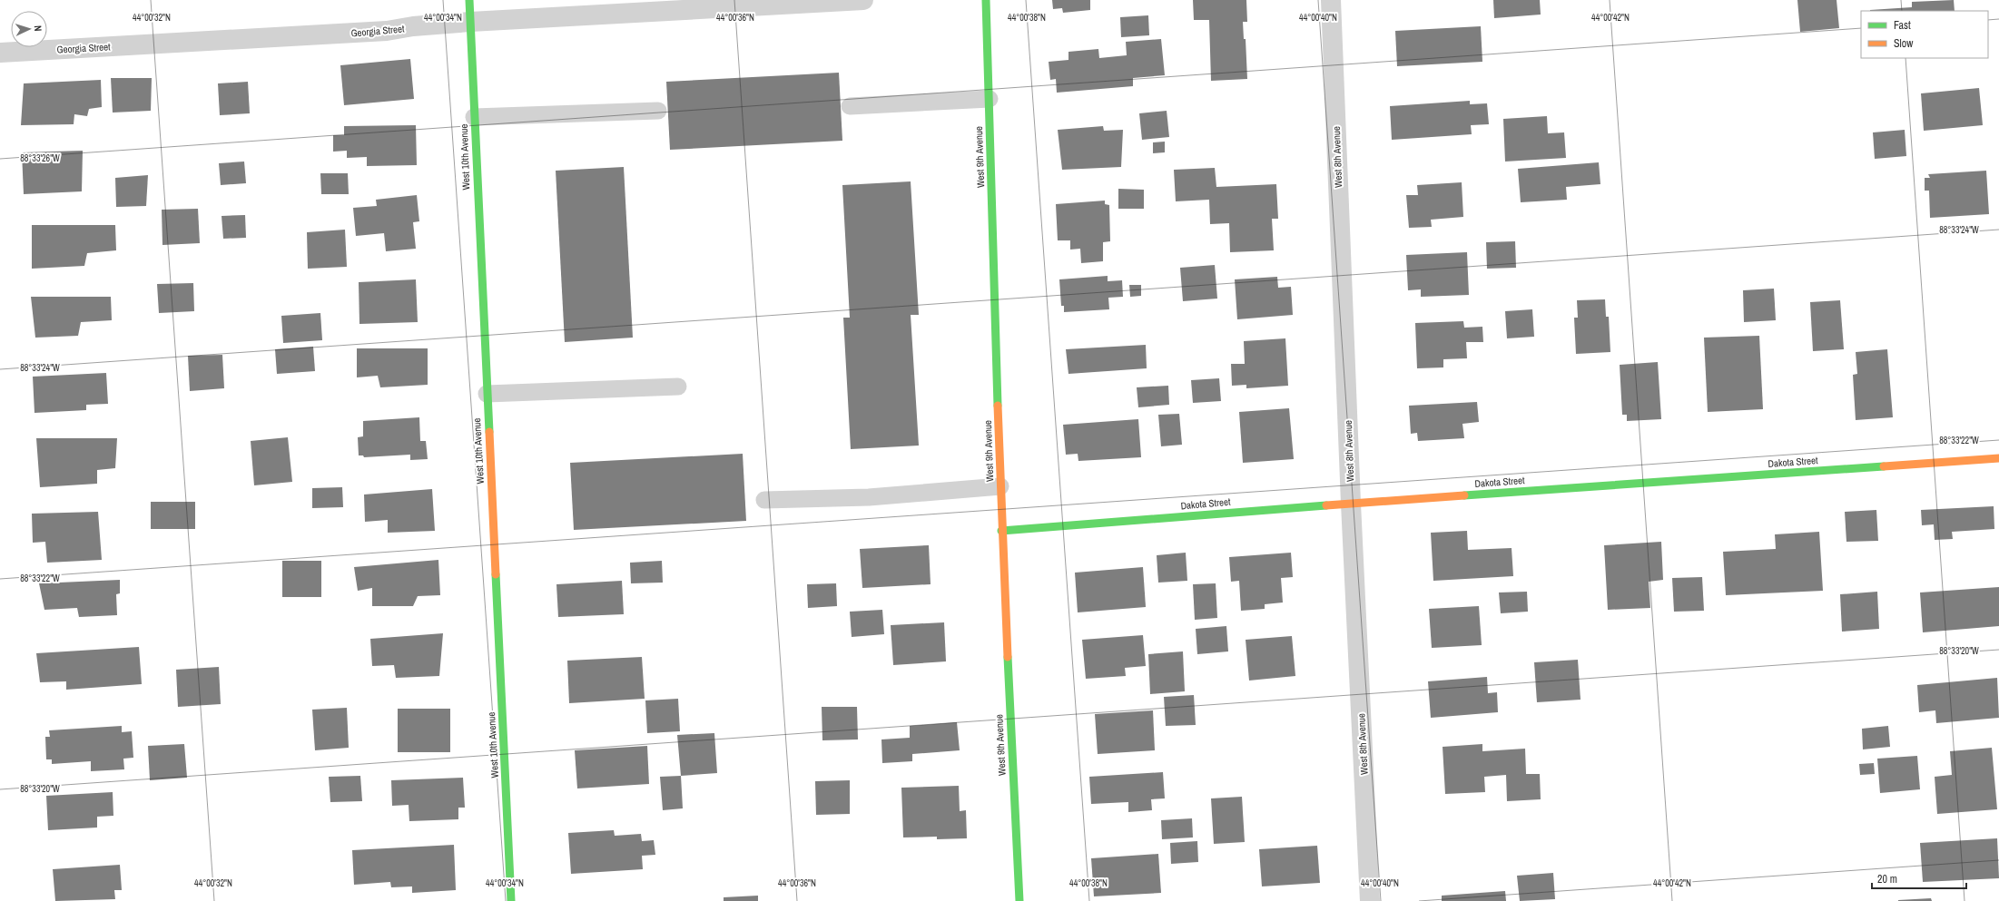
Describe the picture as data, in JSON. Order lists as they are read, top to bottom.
{
  "streets": {
    "street": [
      "Georgia Street",
      "West 10th Avenue",
      "West 9th Avenue",
      "West 8th Avenue",
      "Dakota Street"
    ]
  },
  "crossings": [
    ["Georgia Street", "West 10th Avenue"],
    ["West 9th Avenue", "Dakota Street"],
    ["West 8th Avenue", "Dakota Street"]
  ],
  "legend": ["Fast", "Slow"],
  "scale_bar": "20 m",
  "north": "right",
  "coordinates": [
    "44°00'32\"N",
    "44°00'34\"N",
    "44°00'36\"N",
    "44°00'38\"N",
    "44°00'40\"N",
    "44°00'42\"N",
    "88°33'26\"W",
    "88°33'24\"W",
    "88°33'22\"W",
    "88°33'20\"W"
  ]
}
